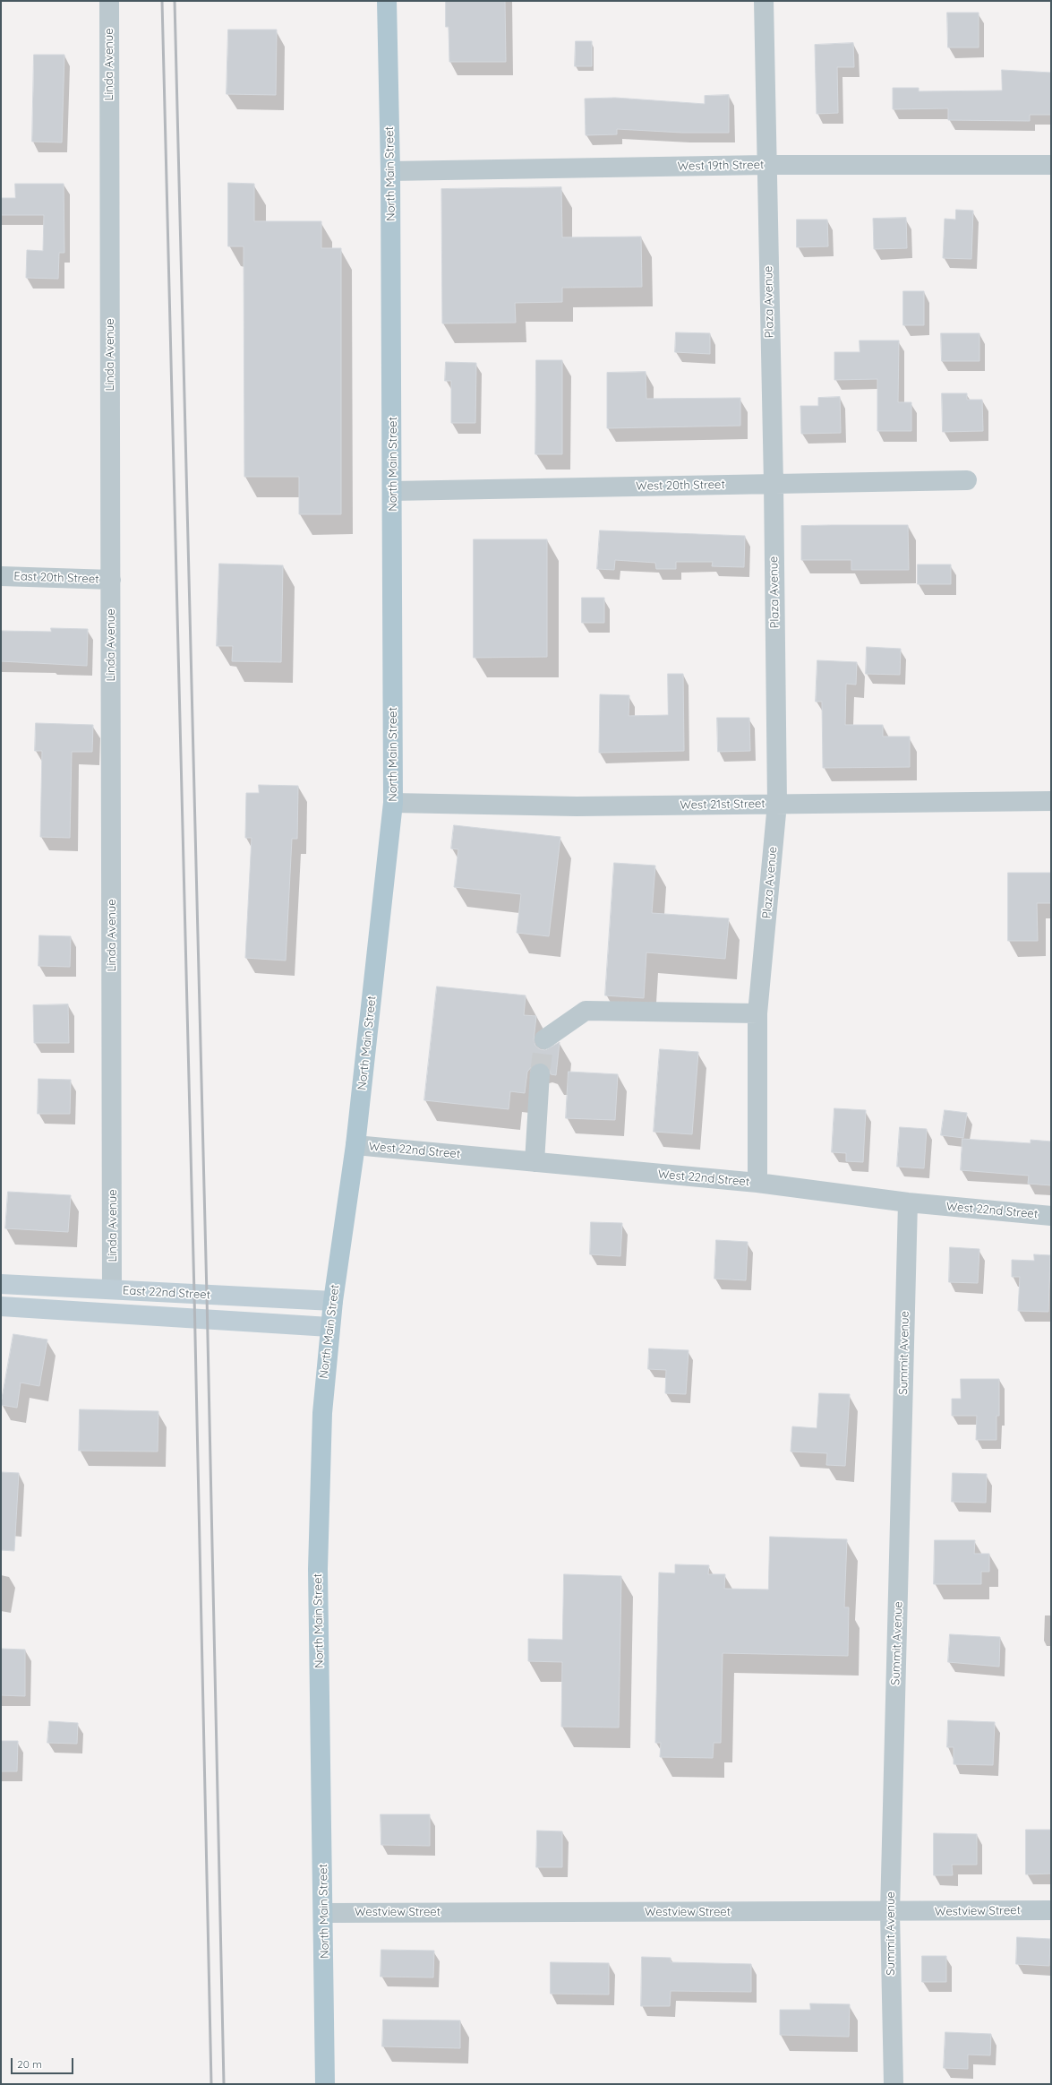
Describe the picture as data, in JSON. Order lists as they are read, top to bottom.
{
  "streets": {
    "main road": ["North Main Street", "East 22nd Street"],
    "street": [
      "Linda Avenue",
      "West 19th Street",
      "Plaza Avenue",
      "West 20th Street",
      "East 20th Street",
      "West 21st Street",
      "West 22nd Street",
      "Summit Avenue",
      "Westview Street"
    ]
  },
  "crossings": [
    ["Linda Avenue", "East 20th Street"],
    ["Linda Avenue", "East 22nd Street"],
    ["West 19th Street", "North Main Street"],
    ["West 19th Street", "Plaza Avenue"],
    ["North Main Street", "West 20th Street"],
    ["North Main Street", "West 21st Street"],
    ["North Main Street", "West 22nd Street"],
    ["North Main Street", "East 22nd Street"],
    ["North Main Street", "Westview Street"],
    ["Plaza Avenue", "West 20th Street"],
    ["Plaza Avenue", "West 21st Street"],
    ["Plaza Avenue", "West 22nd Street"],
    ["West 22nd Street", "Summit Avenue"],
    ["Summit Avenue", "Westview Street"]
  ],
  "scale_bar": "20 m"
}
